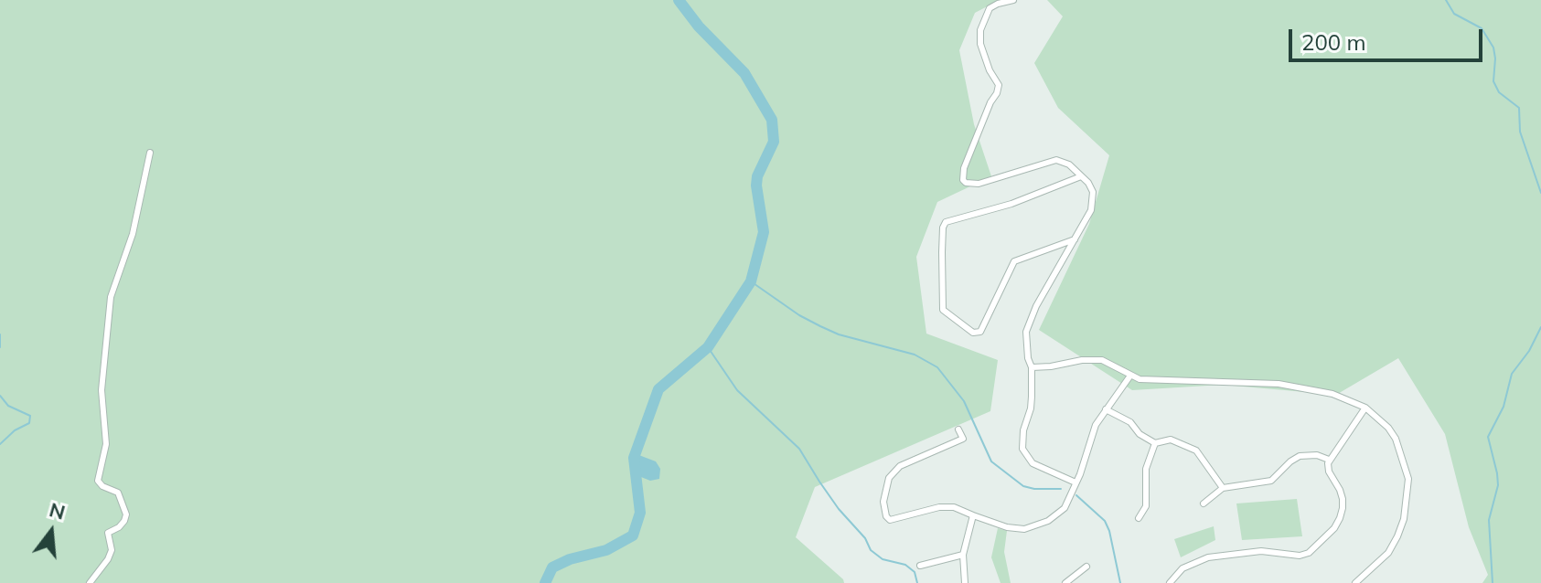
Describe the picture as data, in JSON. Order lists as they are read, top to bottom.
{
  "scale_bar": "200 m",
  "north": "top"
}
